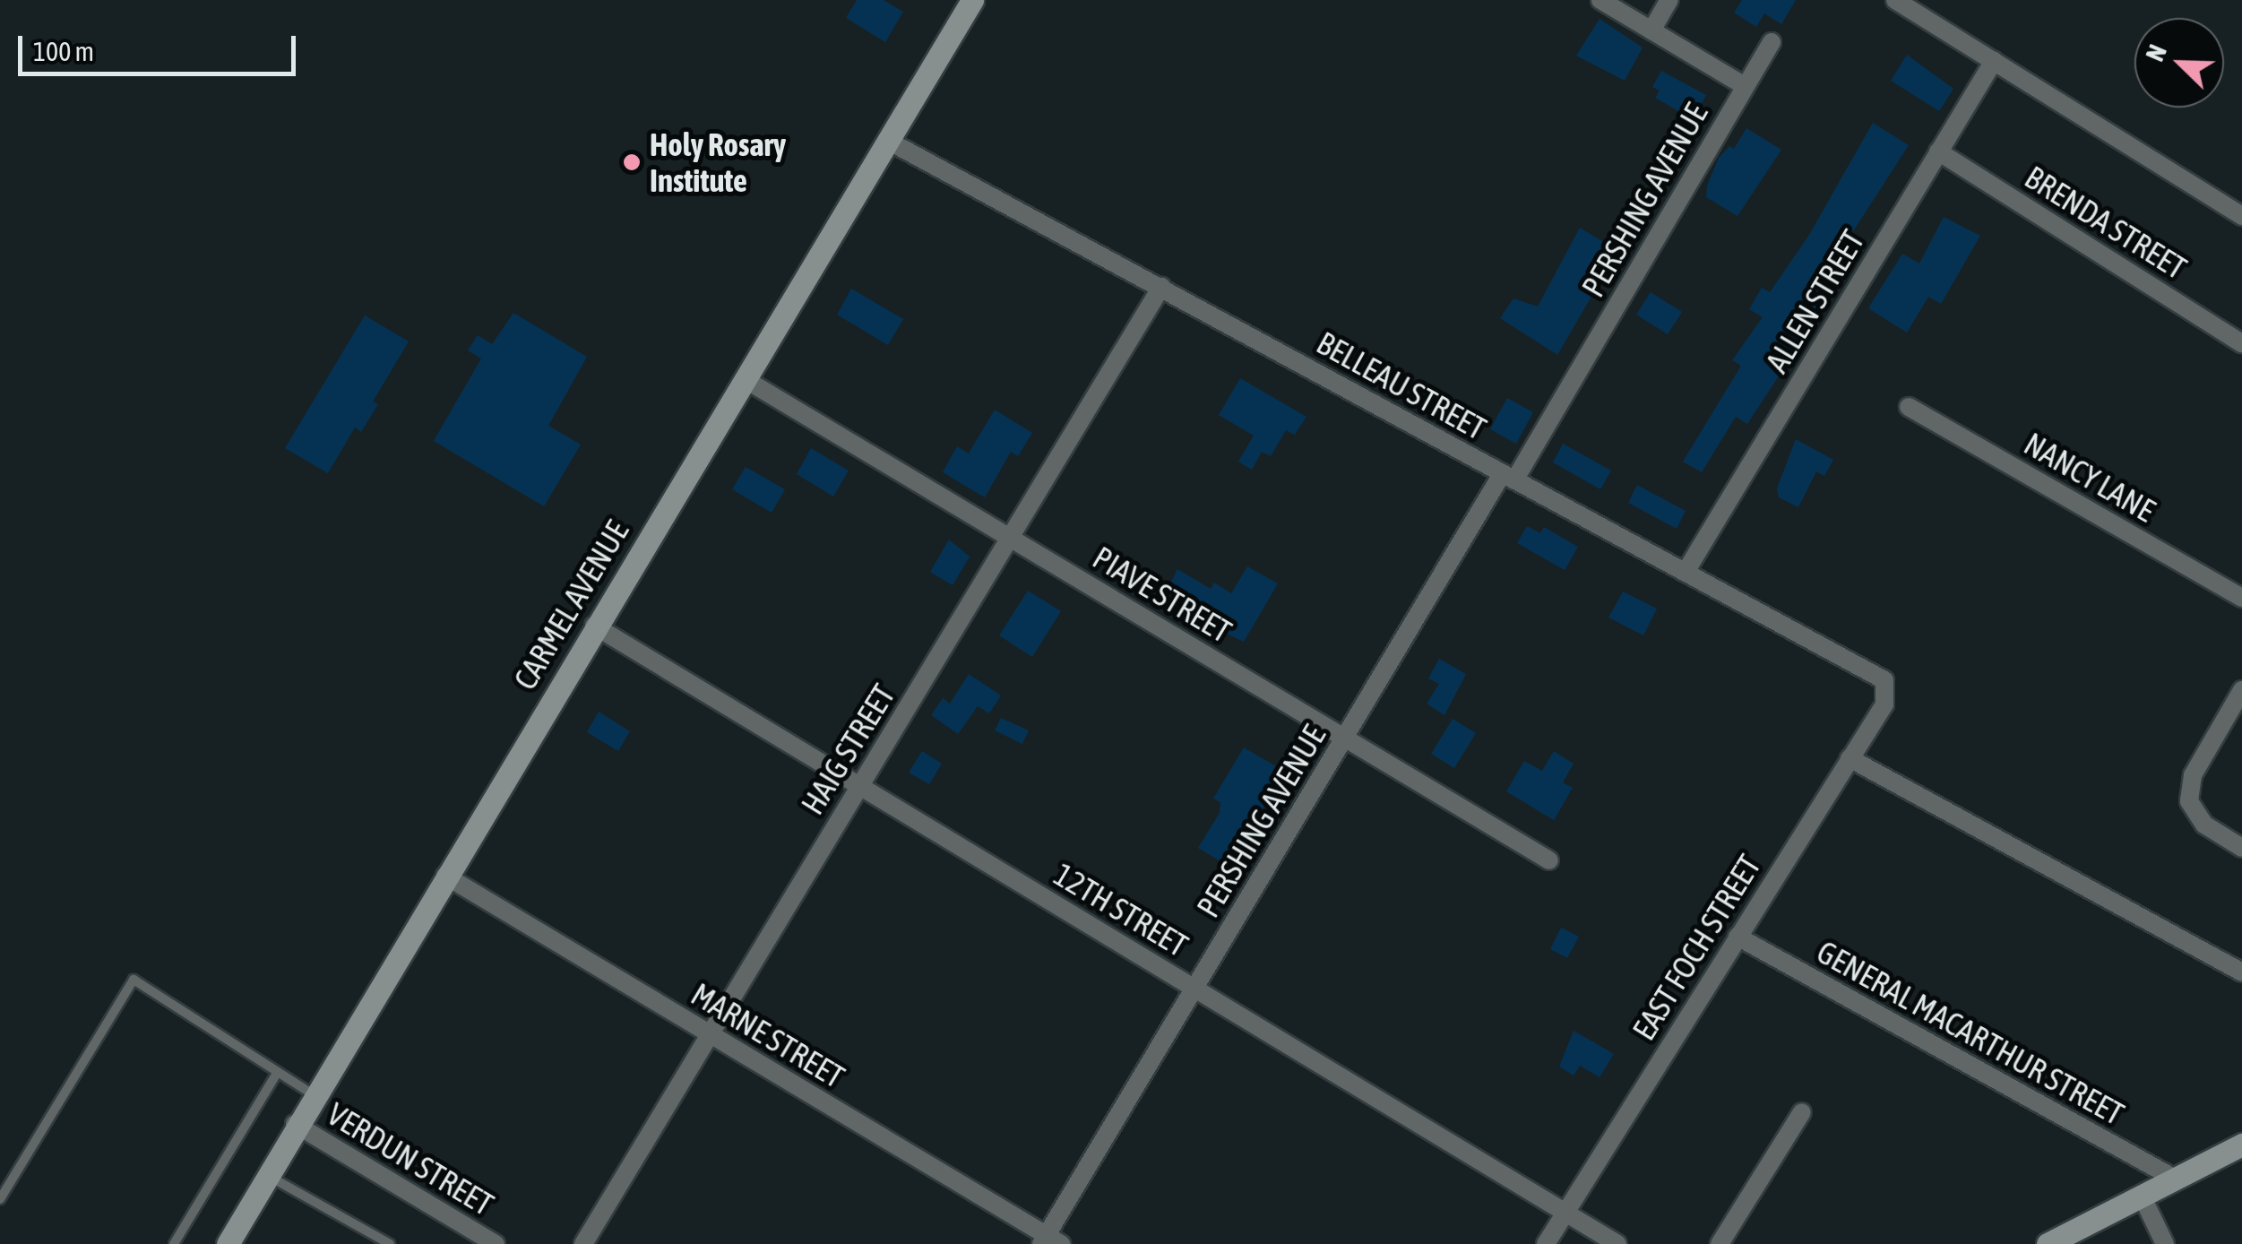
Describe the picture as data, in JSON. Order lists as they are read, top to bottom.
{
  "streets": {
    "main road": ["CARMEL AVENUE"],
    "street": [
      "PERSHING AVENUE",
      "BRENDA STREET",
      "ALLEN STREET",
      "BELLEAU STREET",
      "NANCY LANE",
      "PIAVE STREET",
      "HAIG STREET",
      "12TH STREET",
      "EAST FOCH STREET",
      "GENERAL MACARTHUR STREET",
      "MARNE STREET",
      "VERDUN STREET"
    ]
  },
  "crossings": [
    ["PERSHING AVENUE", "BELLEAU STREET"],
    ["PERSHING AVENUE", "PIAVE STREET"],
    ["PERSHING AVENUE", "12TH STREET"],
    ["PERSHING AVENUE", "MARNE STREET"],
    ["BRENDA STREET", "ALLEN STREET"],
    ["ALLEN STREET", "BELLEAU STREET"],
    ["BELLEAU STREET", "CARMEL AVENUE"],
    ["BELLEAU STREET", "HAIG STREET"],
    ["BELLEAU STREET", "EAST FOCH STREET"],
    ["PIAVE STREET", "CARMEL AVENUE"],
    ["PIAVE STREET", "HAIG STREET"],
    ["CARMEL AVENUE", "12TH STREET"],
    ["CARMEL AVENUE", "MARNE STREET"],
    ["CARMEL AVENUE", "VERDUN STREET"],
    ["HAIG STREET", "12TH STREET"],
    ["HAIG STREET", "MARNE STREET"],
    ["12TH STREET", "EAST FOCH STREET"],
    ["EAST FOCH STREET", "GENERAL MACARTHUR STREET"]
  ],
  "places": ["Holy Rosary Institute"],
  "scale_bar": "100 m",
  "north": "top left"
}
